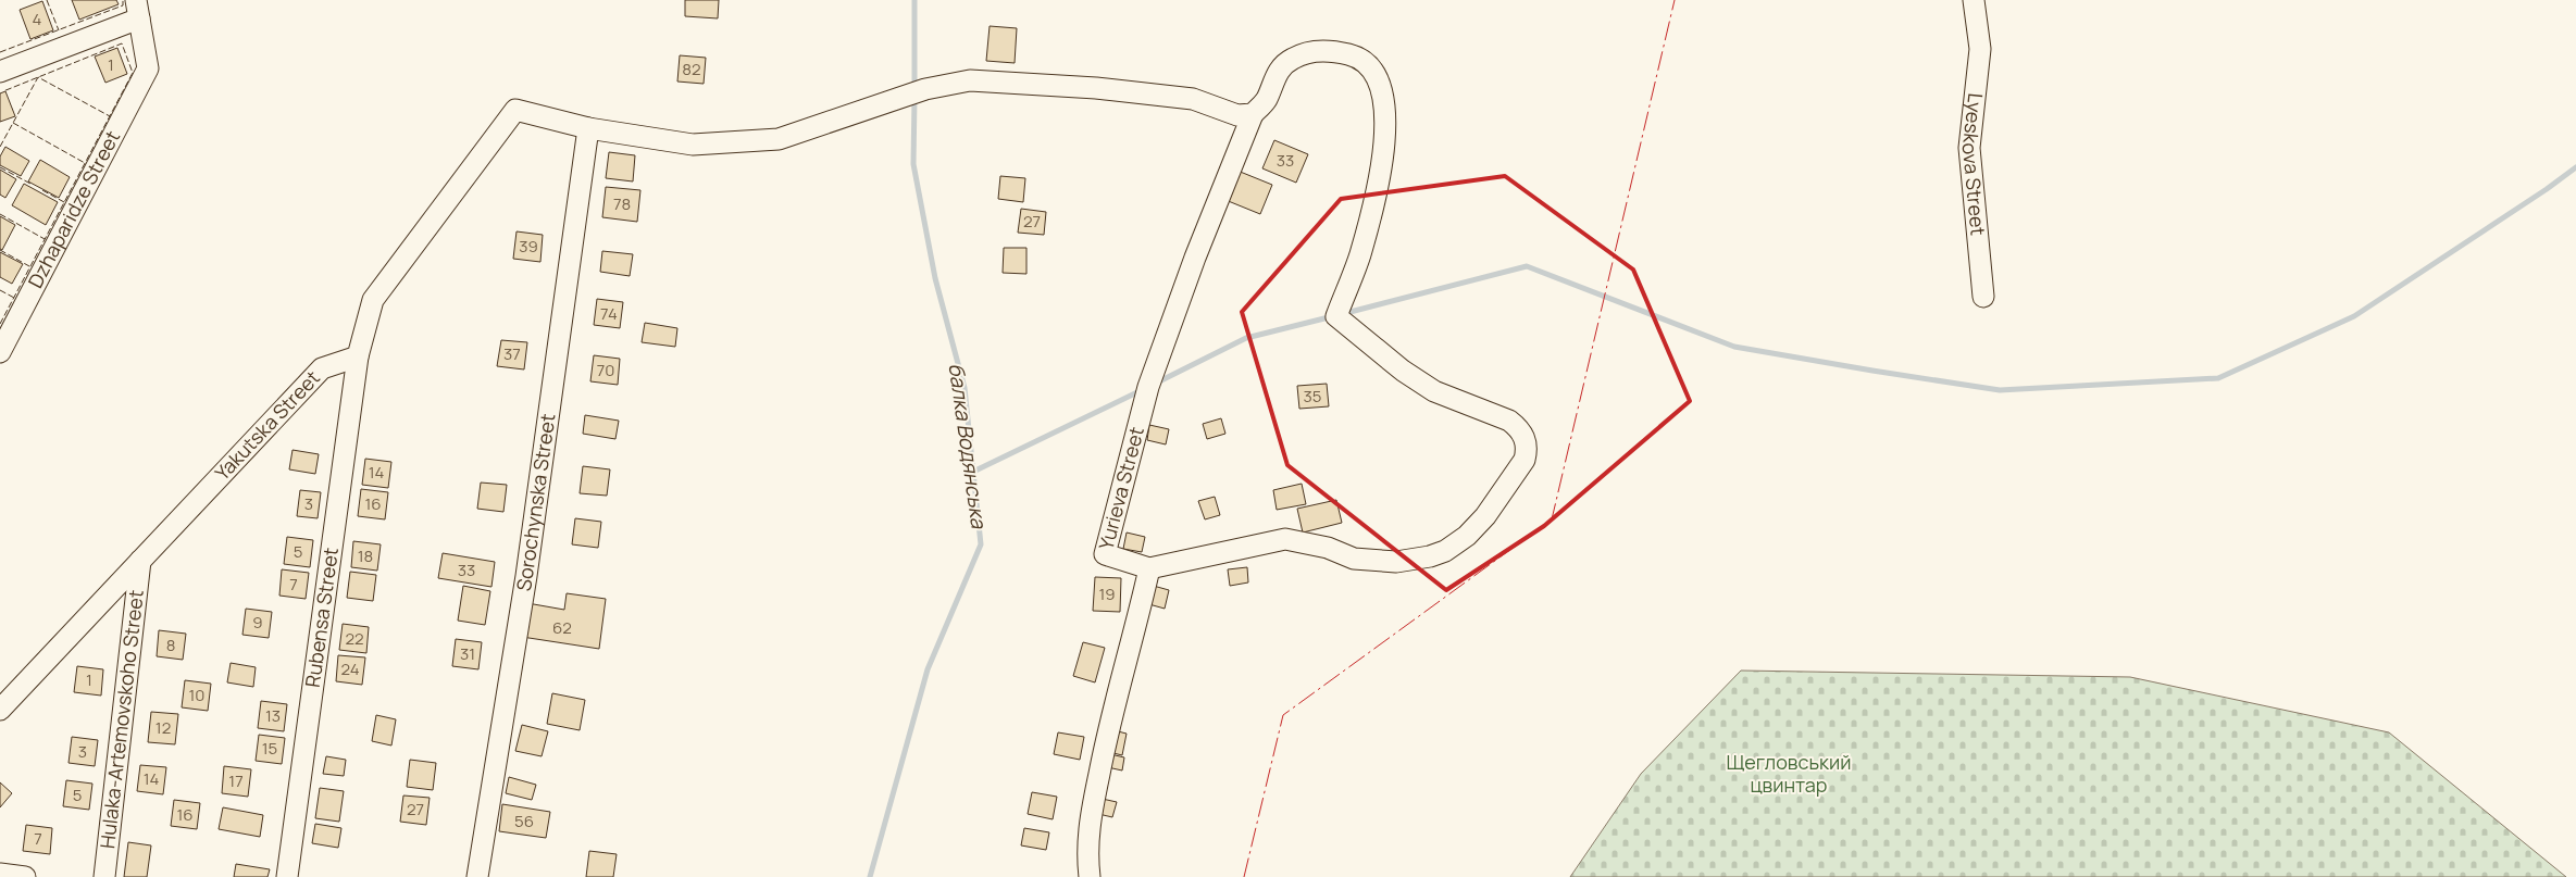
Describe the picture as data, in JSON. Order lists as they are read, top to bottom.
{
  "streets": {
    "street": [
      "Lyeskova Street",
      "Dzhaparidze Street",
      "Yakutska Street",
      "Yurieva Street",
      "Sorochynska Street",
      "Rubensa Street",
      "Hulaka-Artemovskoho Street"
    ]
  },
  "crossings": [
    ["Yakutska Street", "Rubensa Street"],
    ["Yakutska Street", "Hulaka-Artemovskoho Street"]
  ],
  "water": ["балка Водянська"],
  "parks": ["Щегловський цвинтар"],
  "house_numbers": [
    "4",
    "1",
    "82",
    "33",
    "78",
    "27",
    "39",
    "74",
    "37",
    "70",
    "35",
    "14",
    "3",
    "16",
    "5",
    "18",
    "33",
    "7",
    "19",
    "9",
    "62",
    "22",
    "8",
    "31",
    "24",
    "1",
    "10",
    "13",
    "12",
    "15",
    "3",
    "14",
    "17",
    "5",
    "27",
    "16",
    "56",
    "7"
  ]
}
